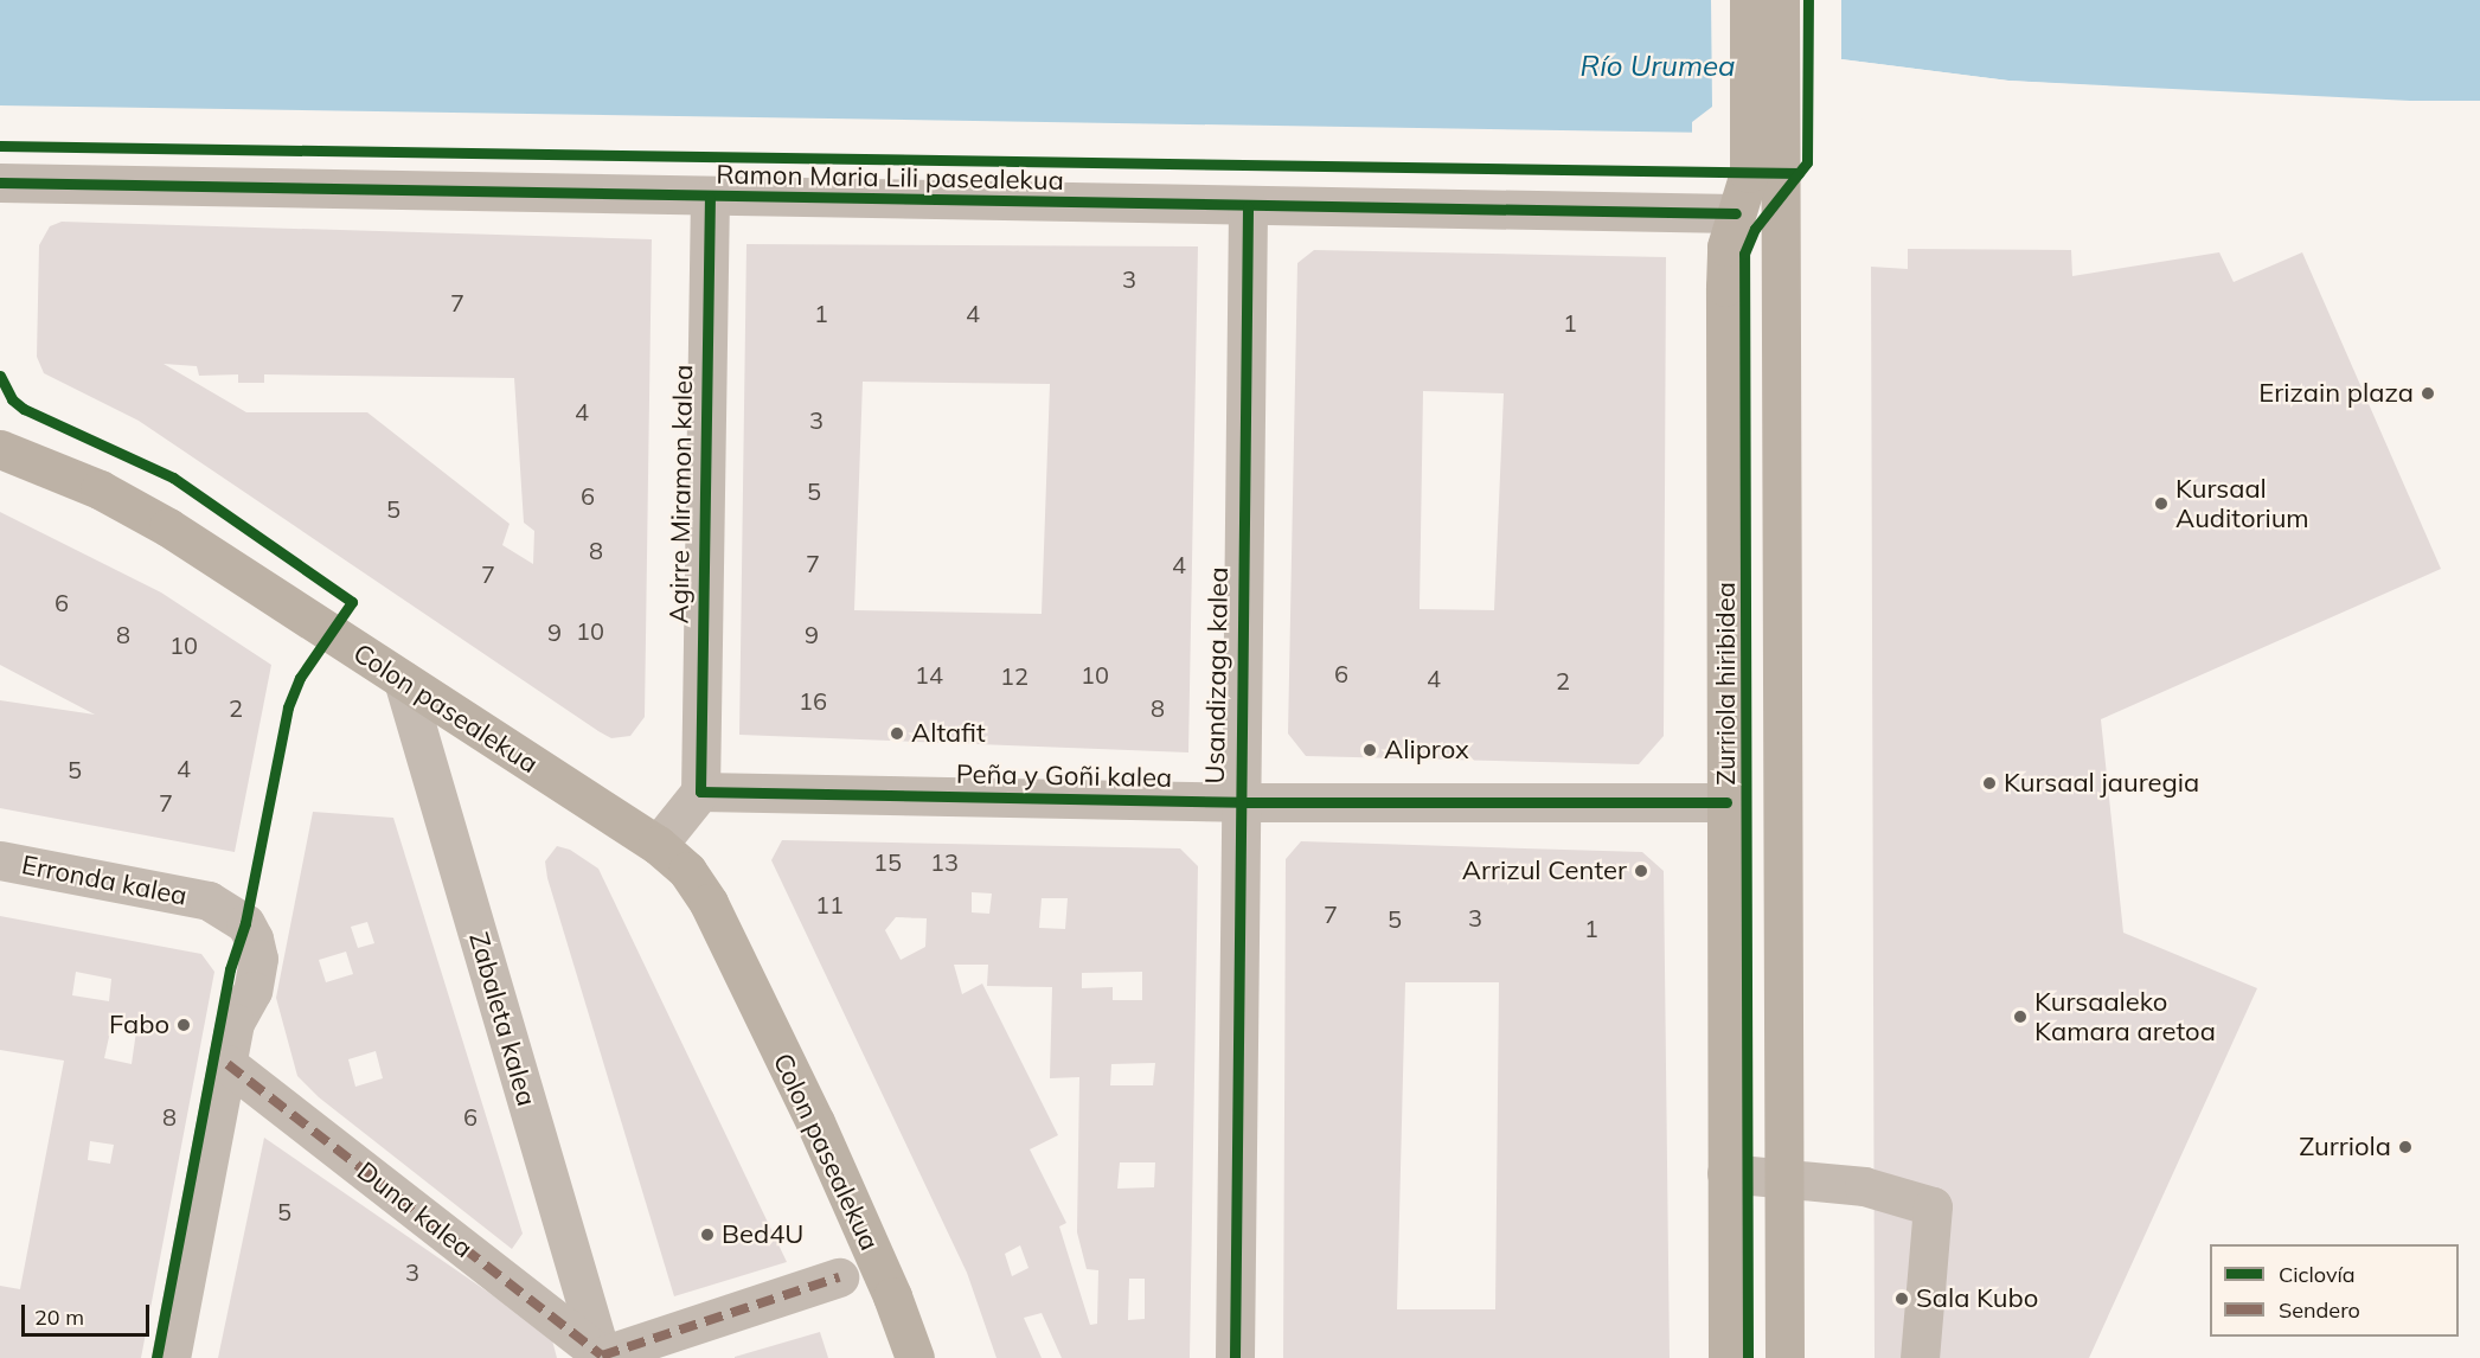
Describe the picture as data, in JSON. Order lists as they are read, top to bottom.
{
  "streets": {
    "main road": ["Zurriola hiribidea", "Colon pasealekua"],
    "street": [
      "Ramon Maria Lili pasealekua",
      "Agirre Miramon kalea",
      "Usandizaga kalea",
      "Peña y Goñi kalea",
      "Erronda kalea",
      "Zabaleta kalea",
      "Duna kalea"
    ]
  },
  "crossings": [
    ["Ramon Maria Lili pasealekua", "Agirre Miramon kalea"],
    ["Ramon Maria Lili pasealekua", "Usandizaga kalea"],
    ["Ramon Maria Lili pasealekua", "Zurriola hiribidea"],
    ["Agirre Miramon kalea", "Peña y Goñi kalea"],
    ["Usandizaga kalea", "Peña y Goñi kalea"],
    ["Zurriola hiribidea", "Peña y Goñi kalea"],
    ["Colon pasealekua", "Zabaleta kalea"],
    ["Erronda kalea", "Duna kalea"],
    ["Zabaleta kalea", "Duna kalea"]
  ],
  "water": ["Río Urumea"],
  "places": [
    "Erizain plaza",
    "Kursaal Auditorium",
    "Altafit",
    "Aliprox",
    "Kursaal jauregia",
    "Arrizul Center",
    "Kursaaleko Kamara aretoa",
    "Fabo",
    "Zurriola",
    "Bed4U",
    "Sala Kubo"
  ],
  "house_numbers": [
    "3",
    "7",
    "1",
    "4",
    "1",
    "4",
    "3",
    "5",
    "6",
    "5",
    "8",
    "7",
    "4",
    "7",
    "6",
    "10",
    "9",
    "8",
    "9",
    "10",
    "6",
    "14",
    "10",
    "12",
    "4",
    "2",
    "16",
    "2",
    "8",
    "4",
    "5",
    "7",
    "15",
    "13",
    "11",
    "7",
    "3",
    "5",
    "1",
    "8",
    "6",
    "5",
    "3"
  ],
  "legend": ["Ciclovía", "Sendero"],
  "scale_bar": "20 m"
}
